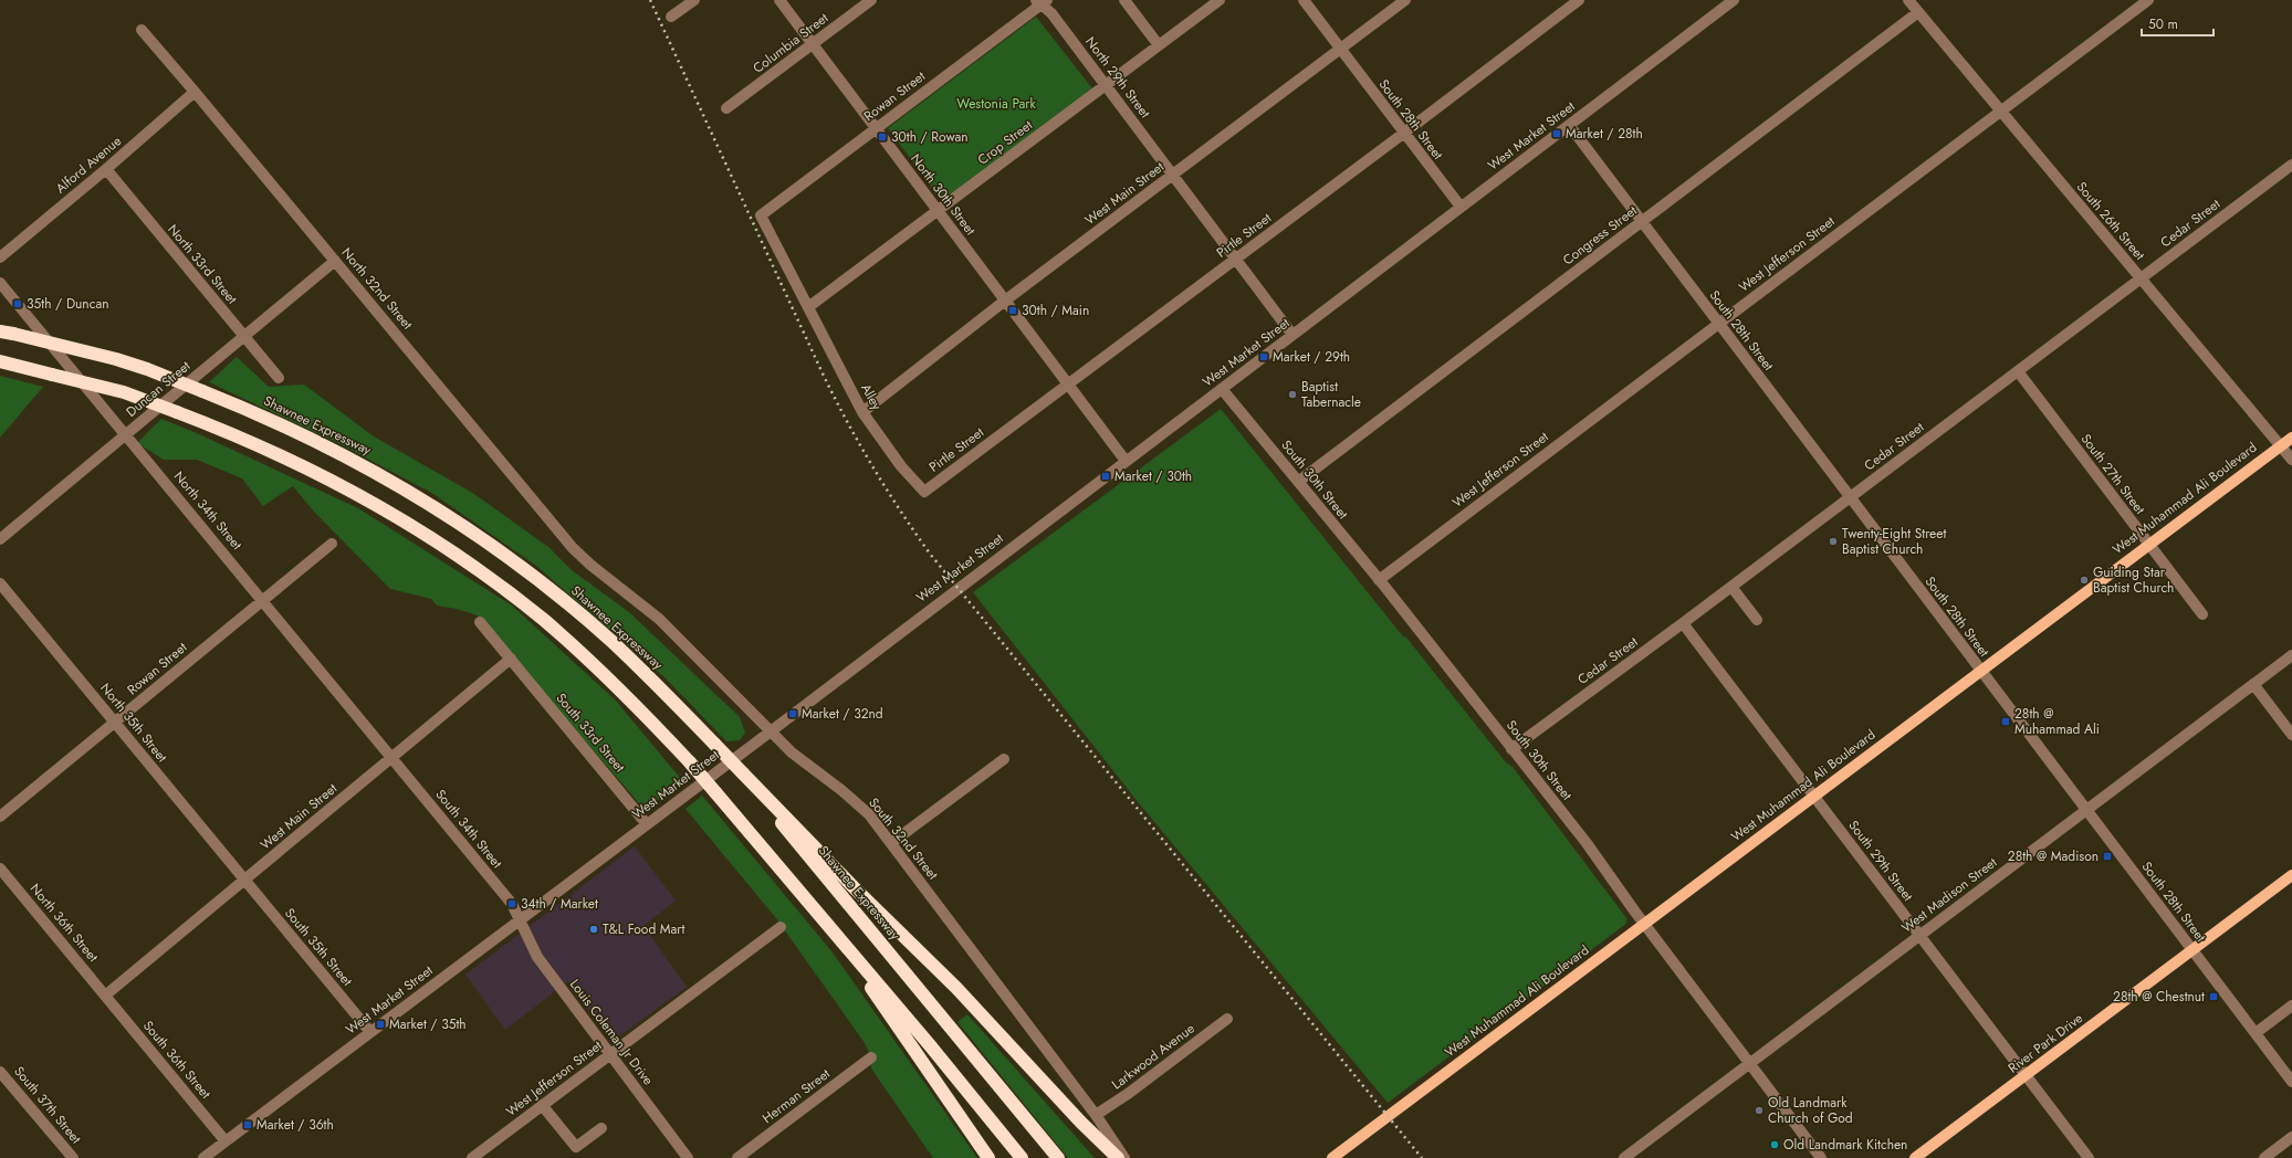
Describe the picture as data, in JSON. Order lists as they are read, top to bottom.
{
  "streets": {
    "highway": ["Shawnee Expressway"],
    "main road": ["West Muhammad Ali Boulevard", "River Park Drive"],
    "street": [
      "Columbia Street",
      "North 29th Street",
      "Rowan Street",
      "South 28th Street",
      "West Market Street",
      "Crop Street",
      "Alford Avenue",
      "West Main Street",
      "North 30th Street",
      "South 26th Street",
      "Cedar Street",
      "Pirtle Street",
      "Congress Street",
      "West Jefferson Street",
      "North 33rd Street",
      "North 32nd Street",
      "Duncan Street",
      "Alley",
      "South 27th Street",
      "South 30th Street",
      "North 34th Street",
      "North 35th Street",
      "South 33rd Street",
      "South 34th Street",
      "South 32nd Street",
      "South 29th Street",
      "West Madison Street",
      "North 36th Street",
      "South 35th Street",
      "Louis Coleman Jr Drive",
      "Larkwood Avenue",
      "South 36th Street",
      "Herman Street",
      "South 37th Street"
    ]
  },
  "crossings": [
    ["Columbia Street", "North 30th Street"],
    ["North 29th Street", "Rowan Street"],
    ["North 29th Street", "Crop Street"],
    ["North 29th Street", "West Main Street"],
    ["Rowan Street", "North 30th Street"],
    ["Rowan Street", "Alley"],
    ["Rowan Street", "North 34th Street"],
    ["Rowan Street", "North 35th Street"],
    ["South 28th Street", "West Market Street"],
    ["South 28th Street", "West Main Street"],
    ["South 28th Street", "Cedar Street"],
    ["South 28th Street", "Pirtle Street"],
    ["South 28th Street", "Congress Street"],
    ["South 28th Street", "West Jefferson Street"],
    ["South 28th Street", "West Muhammad Ali Boulevard"],
    ["South 28th Street", "West Madison Street"],
    ["South 28th Street", "River Park Drive"],
    ["West Market Street", "South 30th Street"],
    ["West Market Street", "South 33rd Street"],
    ["West Market Street", "South 34th Street"],
    ["West Market Street", "South 32nd Street"],
    ["West Market Street", "South 35th Street"],
    ["West Market Street", "Louis Coleman Jr Drive"],
    ["West Market Street", "South 36th Street"],
    ["Crop Street", "North 30th Street"],
    ["Crop Street", "Alley"],
    ["Alford Avenue", "North 33rd Street"],
    ["Alford Avenue", "North 32nd Street"],
    ["West Main Street", "North 30th Street"],
    ["West Main Street", "Alley"],
    ["West Main Street", "North 34th Street"],
    ["West Main Street", "North 35th Street"],
    ["West Main Street", "South 33rd Street"],
    ["West Main Street", "South 34th Street"],
    ["West Main Street", "North 36th Street"],
    ["West Main Street", "South 35th Street"],
    ["West Main Street", "South 36th Street"],
    ["South 26th Street", "Cedar Street"],
    ["South 26th Street", "Congress Street"],
    ["South 26th Street", "West Jefferson Street"],
    ["South 26th Street", "West Muhammad Ali Boulevard"],
    ["Cedar Street", "South 27th Street"],
    ["Cedar Street", "South 30th Street"],
    ["Cedar Street", "South 29th Street"],
    ["Pirtle Street", "Alley"],
    ["Congress Street", "South 30th Street"],
    ["West Jefferson Street", "South 30th Street"],
    ["West Jefferson Street", "Louis Coleman Jr Drive"],
    ["North 33rd Street", "Duncan Street"],
    ["North 32nd Street", "Duncan Street"],
    ["North 32nd Street", "South 32nd Street"],
    ["Duncan Street", "North 34th Street"],
    ["South 27th Street", "West Muhammad Ali Boulevard"],
    ["South 30th Street", "West Muhammad Ali Boulevard"],
    ["South 30th Street", "West Madison Street"],
    ["West Muhammad Ali Boulevard", "South 29th Street"],
    ["North 34th Street", "South 34th Street"],
    ["North 35th Street", "South 35th Street"],
    ["South 34th Street", "Louis Coleman Jr Drive"],
    ["South 32nd Street", "Larkwood Avenue"],
    ["South 29th Street", "West Madison Street"],
    ["South 29th Street", "River Park Drive"],
    ["North 36th Street", "South 36th Street"]
  ],
  "parks": ["Westonia Park"],
  "places": {
    "transit": [
      "Market / 28th",
      "30th / Rowan",
      "35th / Duncan",
      "30th / Main",
      "Market / 29th",
      "Market / 30th",
      "Market / 32nd",
      "28th @ Muhammad Ali",
      "28th @ Madison",
      "34th / Market",
      "28th @ Chestnut",
      "Market / 35th",
      "Market / 36th"
    ],
    "other": [
      "Baptist Tabernacle",
      "Twenty-Eight Street Baptist Church",
      "Guiding Star Baptist Church",
      "T&L Food Mart",
      "Old Landmark Church of God",
      "Old Landmark Kitchen"
    ]
  },
  "scale_bar": "50 m"
}
